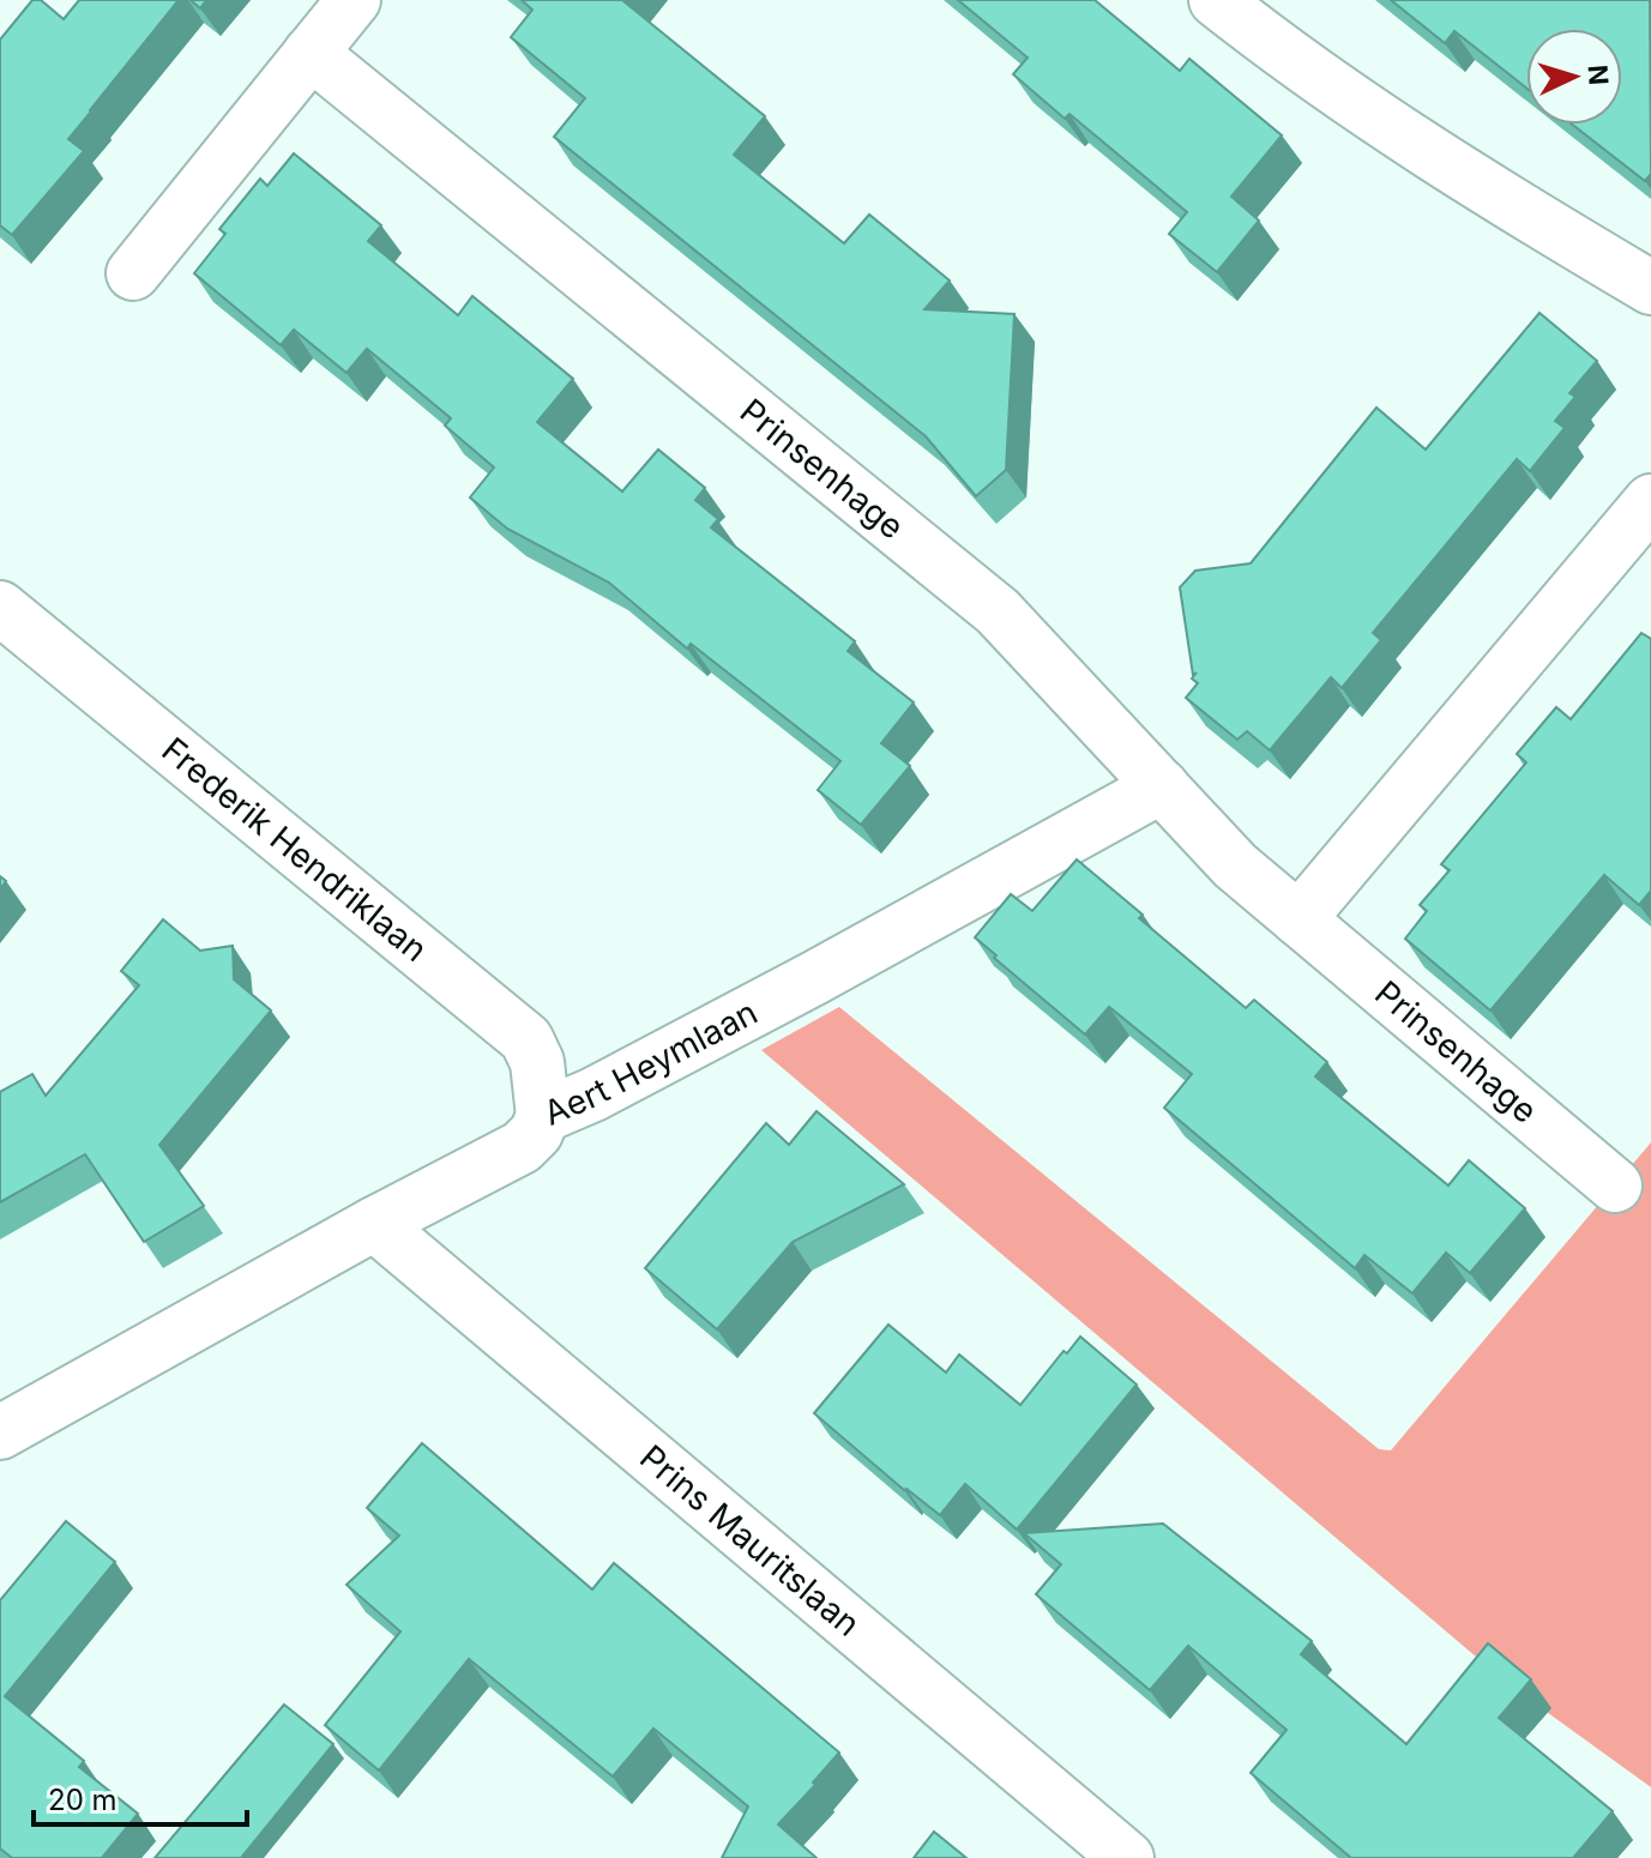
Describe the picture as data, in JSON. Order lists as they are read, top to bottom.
{
  "streets": {
    "street": [
      "Prinsenhage",
      "Frederik Hendriklaan",
      "Aert Heymlaan",
      "Prins Mauritslaan"
    ]
  },
  "crossings": [
    ["Prinsenhage", "Aert Heymlaan"],
    ["Frederik Hendriklaan", "Aert Heymlaan"],
    ["Aert Heymlaan", "Prins Mauritslaan"]
  ],
  "scale_bar": "20 m",
  "north": "right"
}
